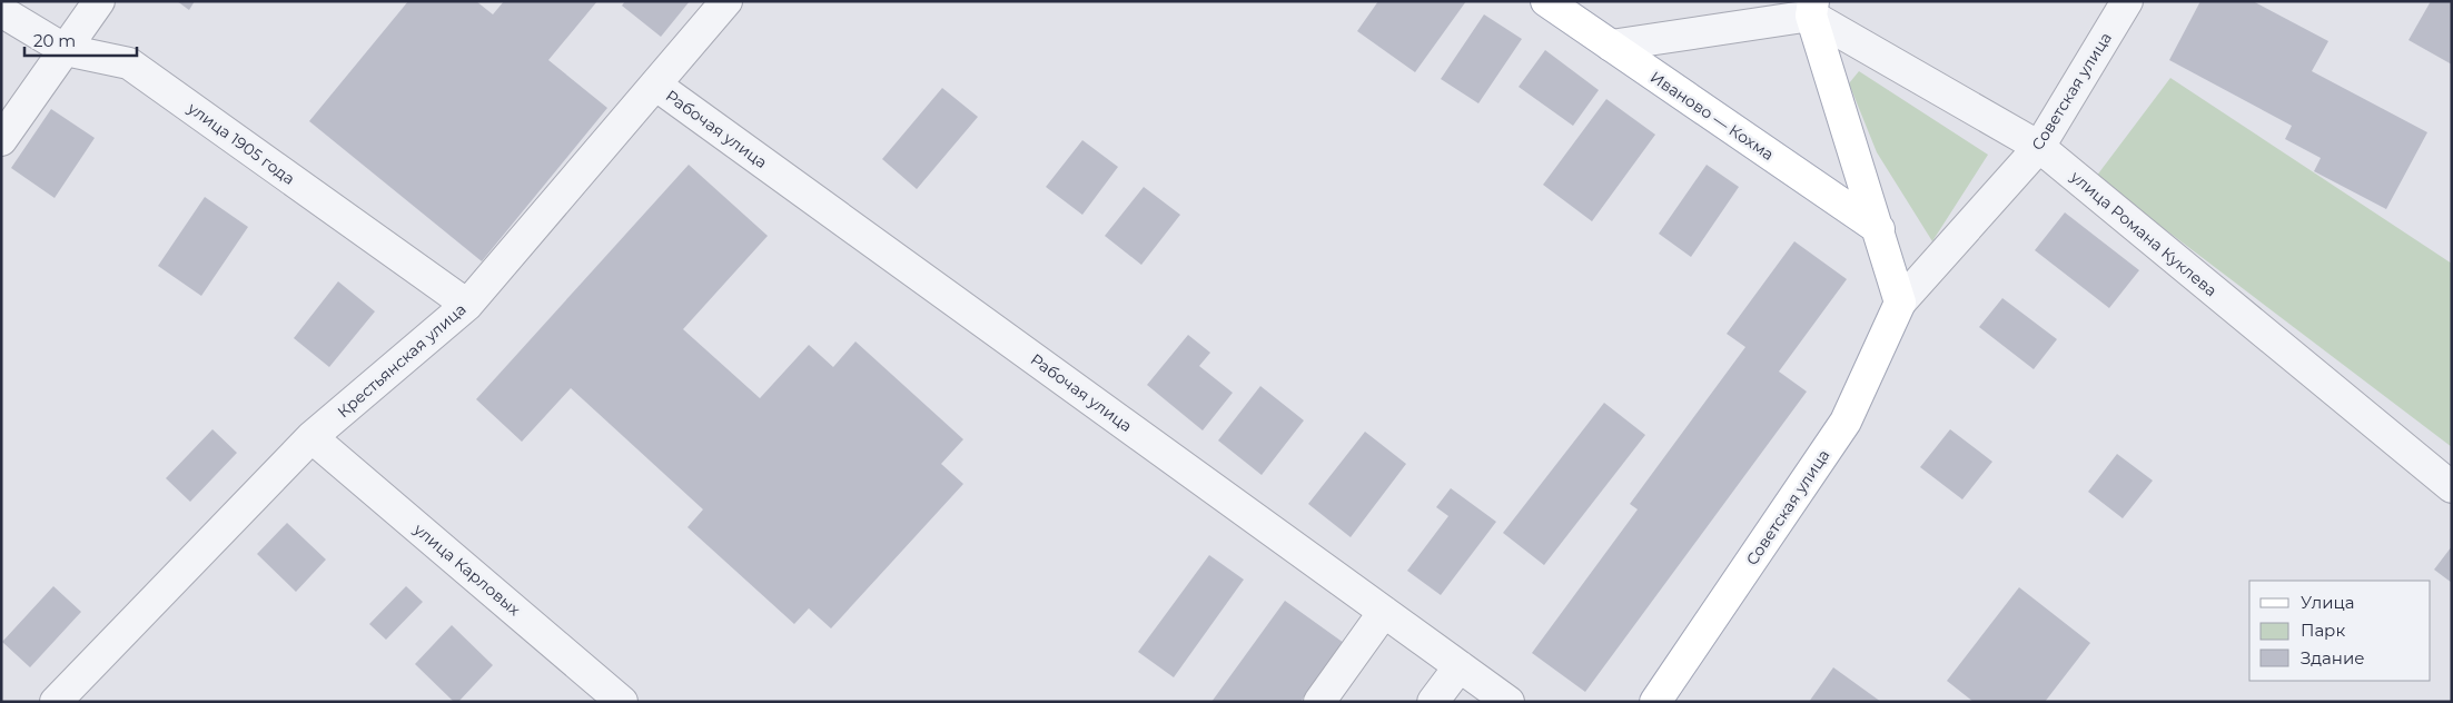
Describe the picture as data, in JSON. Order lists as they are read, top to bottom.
{
  "streets": {
    "main road": ["Советская улица", "Иваново — Кохма"],
    "street": [
      "Рабочая улица",
      "улица 1905 года",
      "улица Романа Куклева",
      "Крестьянская улица",
      "улица Карловых"
    ]
  },
  "crossings": [
    ["Советская улица", "улица Романа Куклева"],
    ["Рабочая улица", "Крестьянская улица"],
    ["улица 1905 года", "Крестьянская улица"],
    ["Крестьянская улица", "улица Карловых"]
  ],
  "legend": ["Улица", "Парк", "Здание"],
  "scale_bar": "20 m"
}
